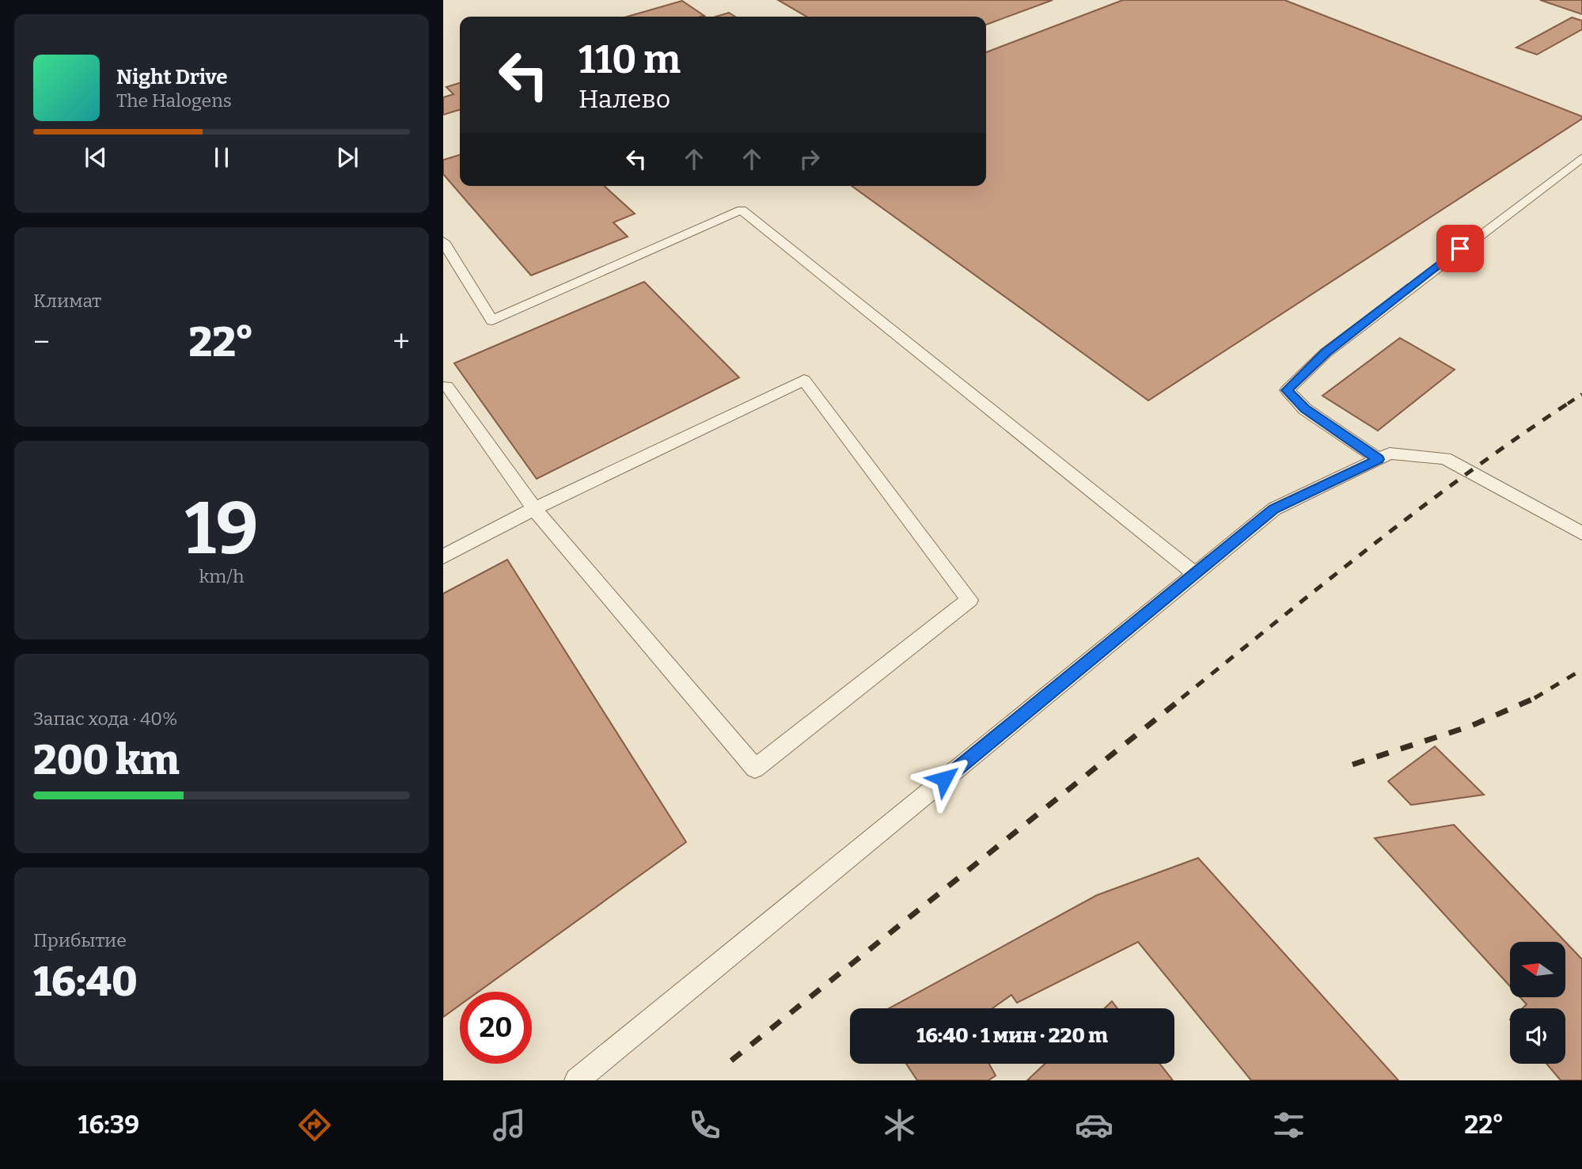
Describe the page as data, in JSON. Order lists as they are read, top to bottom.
{
  "north": "left",
  "page": {
    "turn": ["110 m", "Налево"],
    "song": ["Night Drive", "The Halogens"],
    "tile": [
      "Климат",
      ["19", "km/h"],
      ["Запас хода · 40%", "200 km"],
      ["Прибытие", "16:40"]
    ],
    "heat": ["−", "22°", "+"],
    "limit": "20",
    "trip": "16:40 · 1 мин · 220 m",
    "tabs": ["16:39", "22°"]
  }
}
